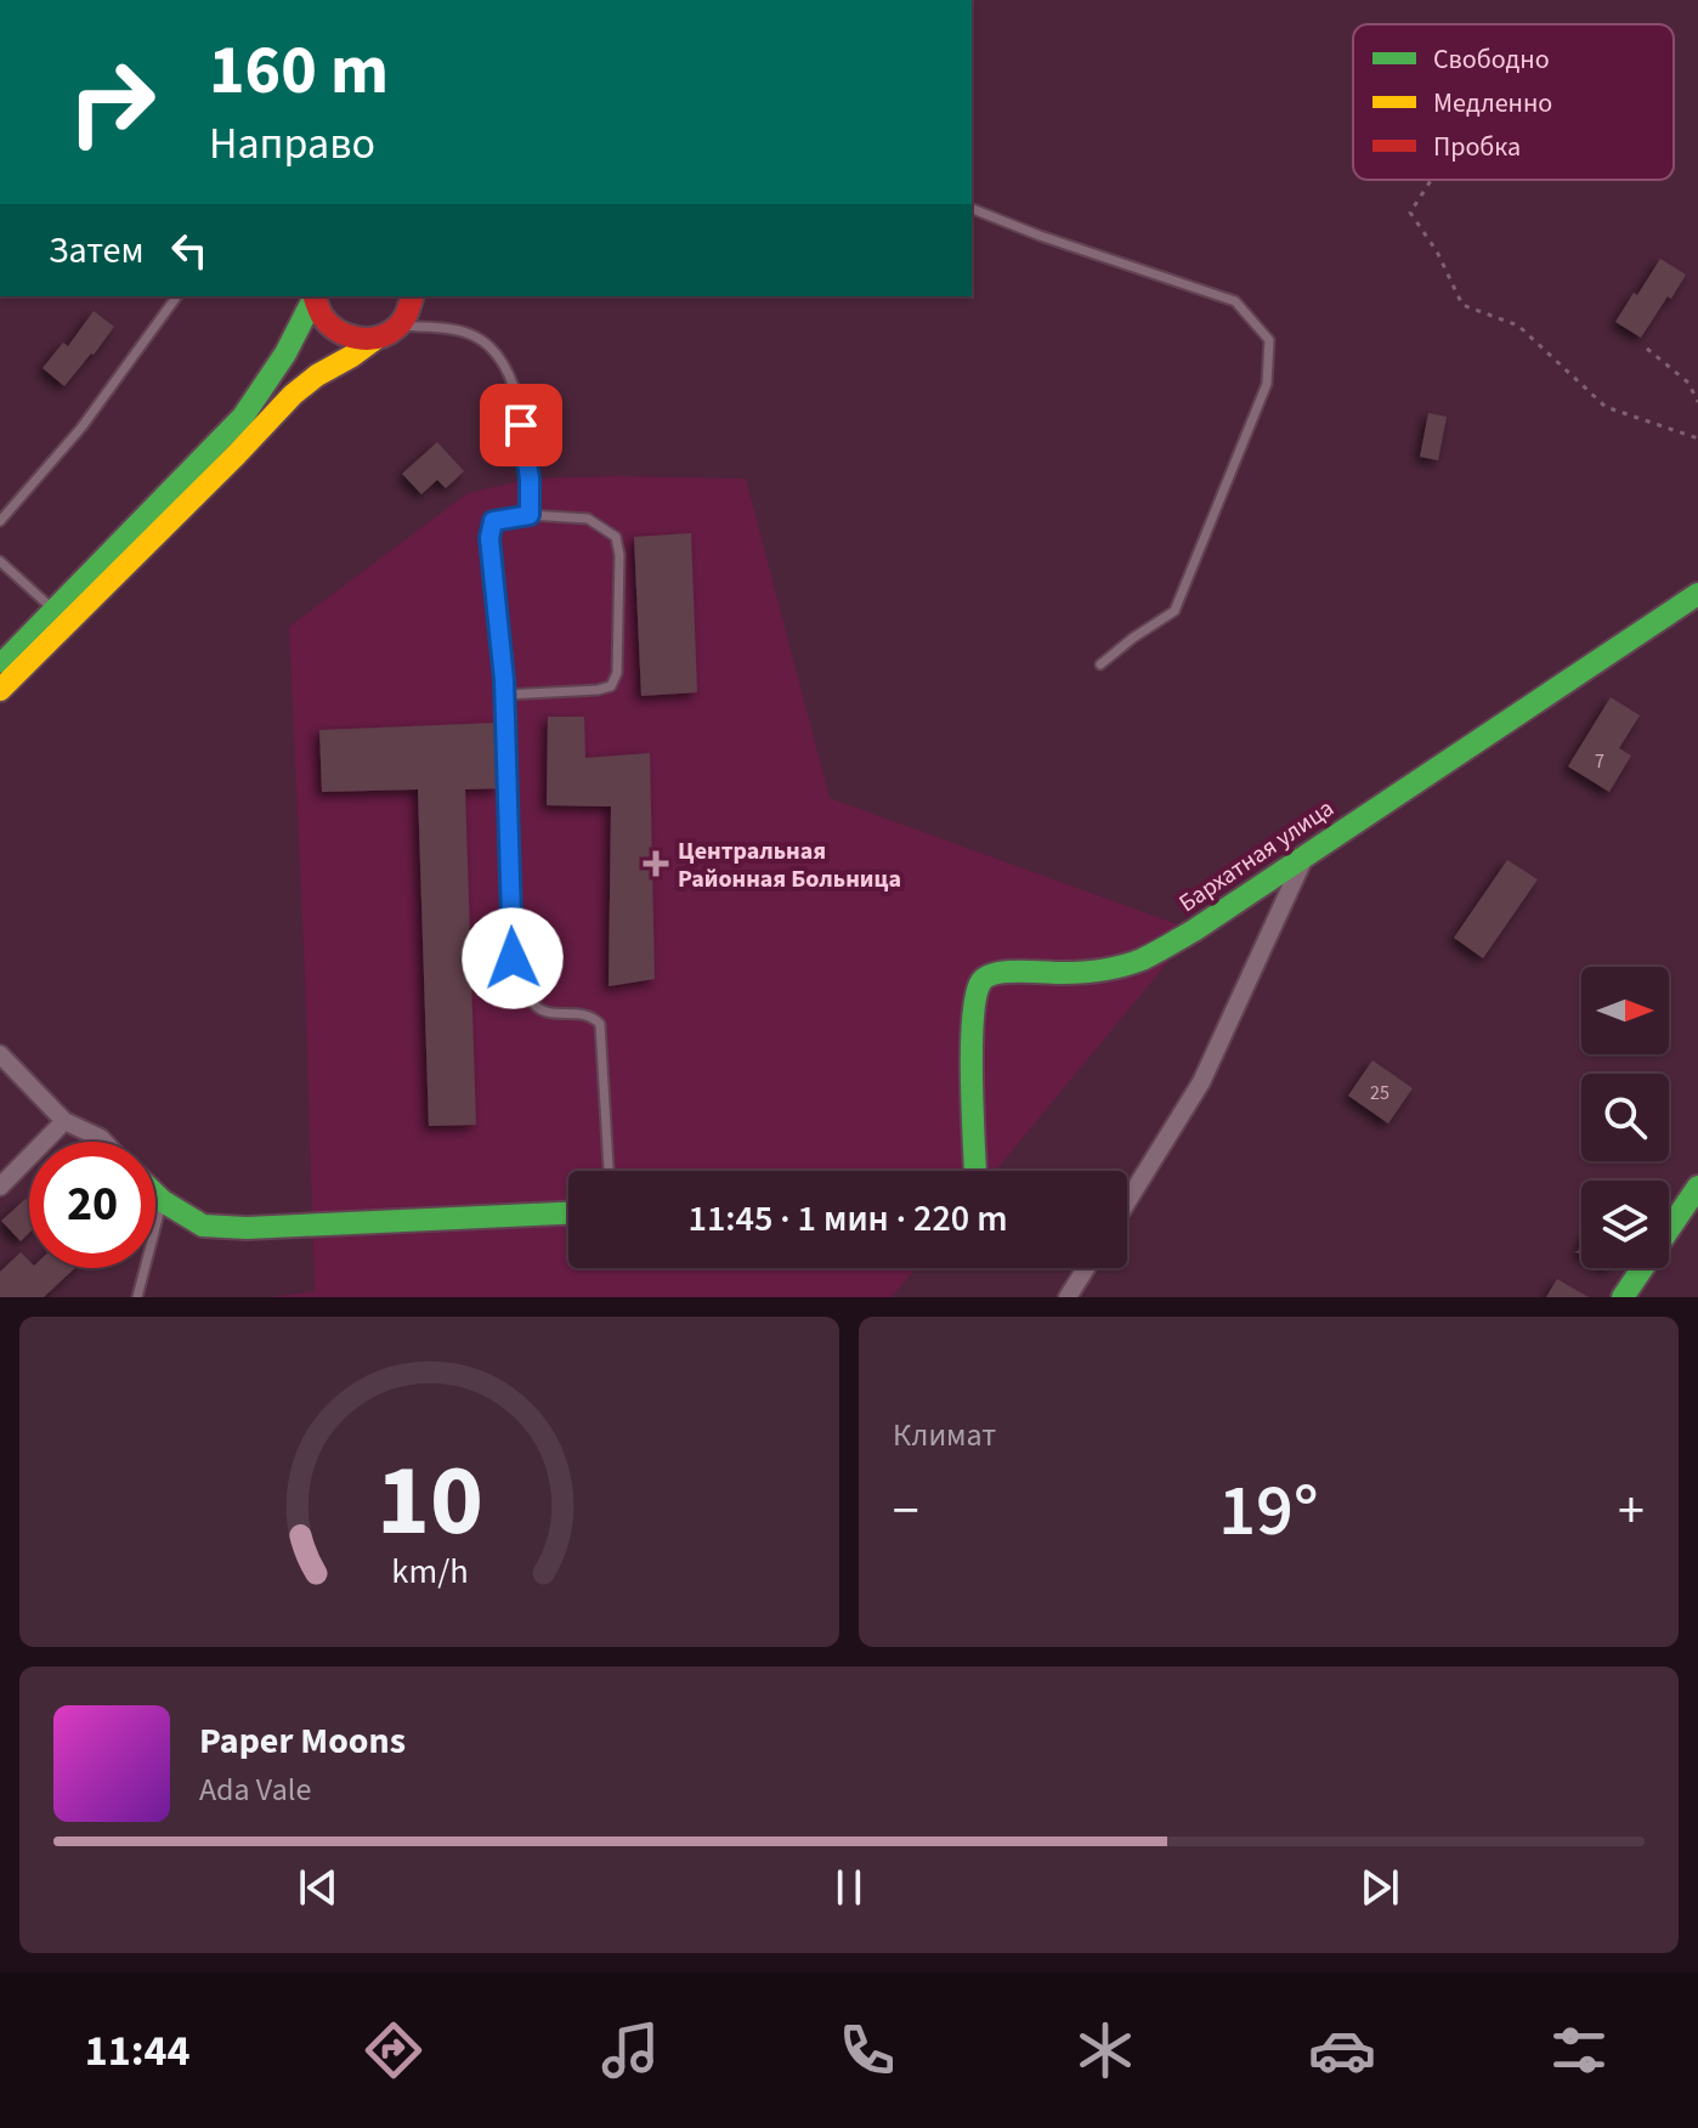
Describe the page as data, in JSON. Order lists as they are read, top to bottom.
{
  "streets": {
    "street": ["Бархатная улица"]
  },
  "places": {
    "health": ["Центральная Районная Больница"]
  },
  "house_numbers": ["7", "25"],
  "legend": ["Свободно", "Медленно", "Пробка"],
  "north": "right",
  "page": {
    "turn": ["160 m", "Направо"],
    "then": "Затем",
    "limit": "20",
    "trip": "11:45 · 1 мин · 220 m",
    "tile": "Климат",
    "heat": ["−", "19°", "+"],
    "song": ["Paper Moons", "Ada Vale"],
    "tabs": "11:44",
    "gauge": ["10", "km/h"]
  }
}
